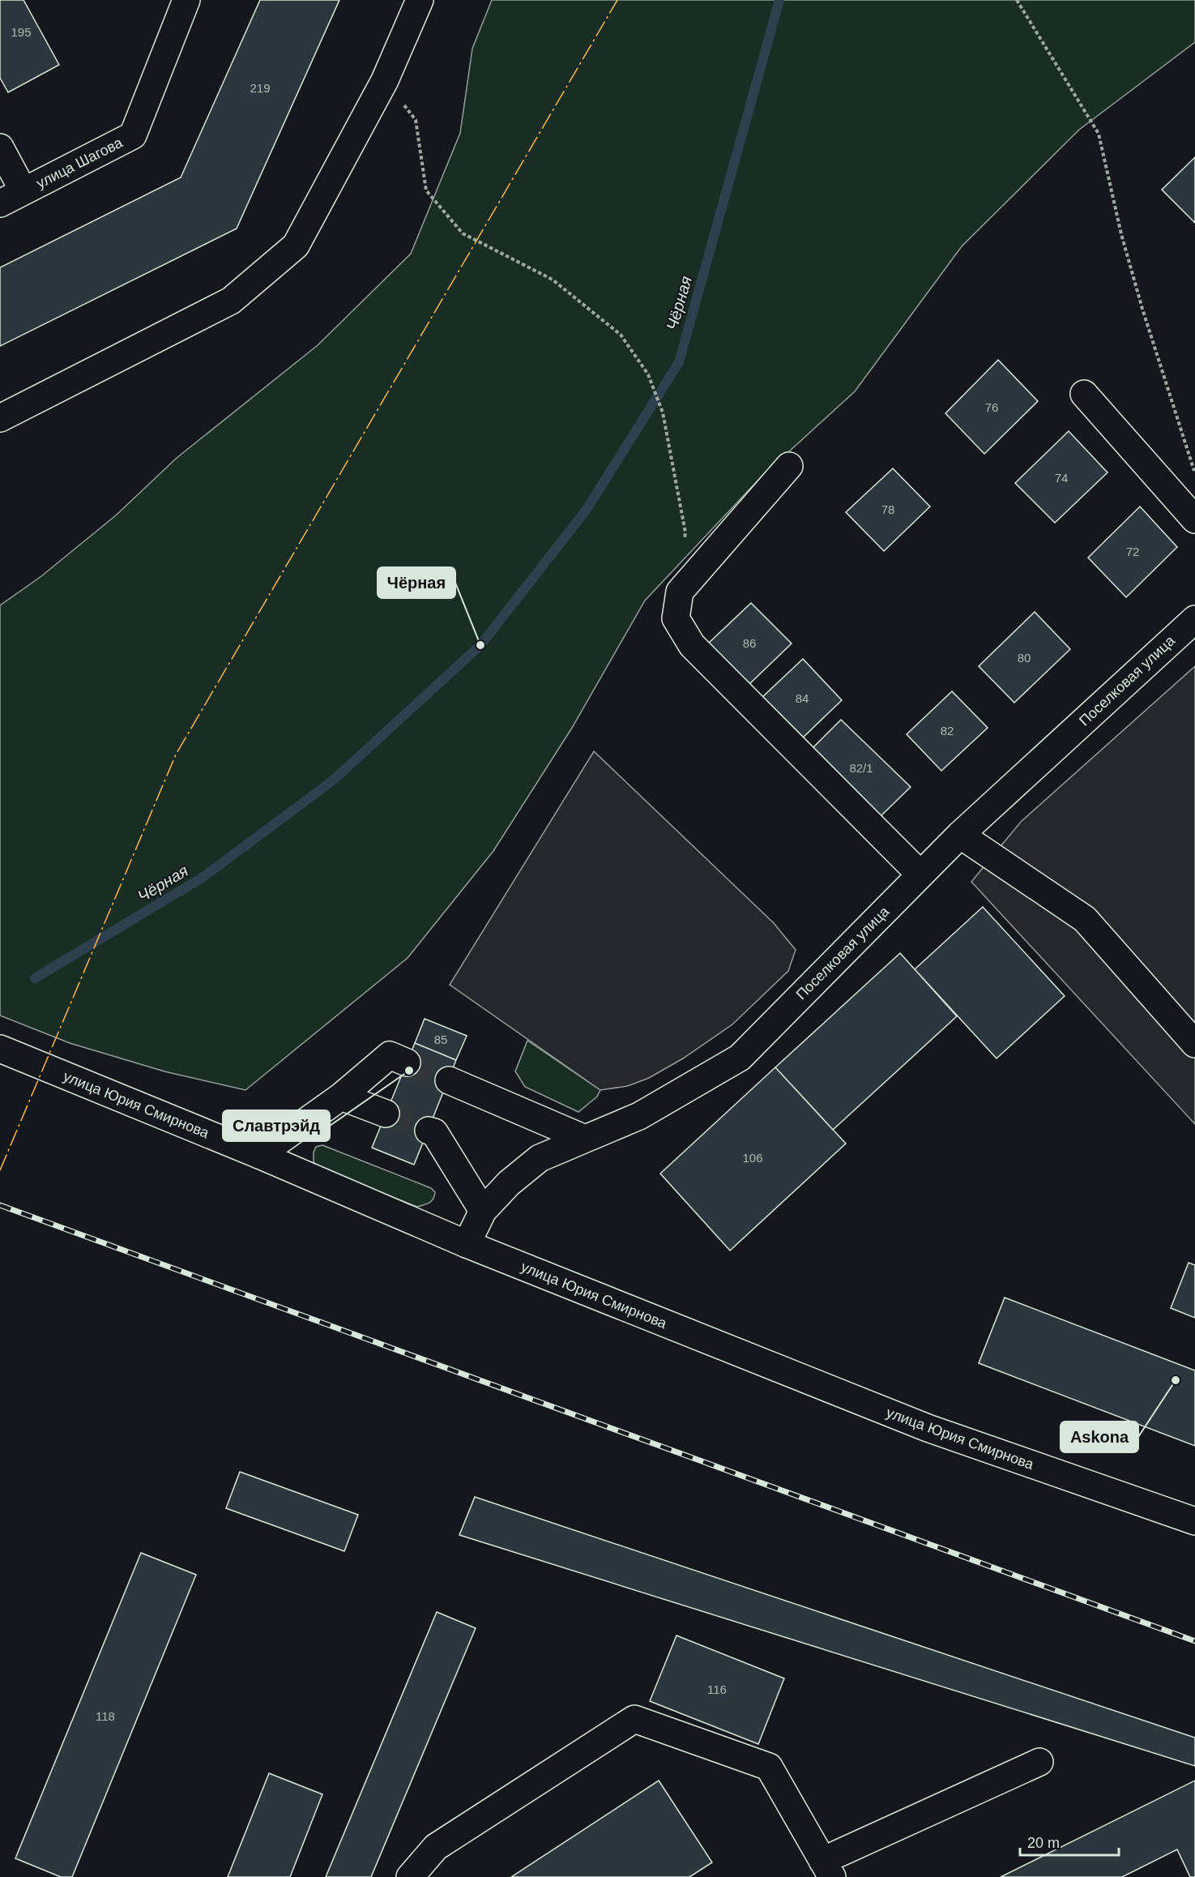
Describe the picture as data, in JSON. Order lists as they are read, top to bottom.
{
  "streets": {
    "main road": ["улица Шагова", "Поселковая улица", "улица Юрия Смирнова"]
  },
  "crossings": [
    ["Поселковая улица", "улица Юрия Смирнова"]
  ],
  "water": ["Чёрная"],
  "places": ["Чёрная", "Славтрэйд", "Askona"],
  "house_numbers": [
    "195",
    "219",
    "76",
    "74",
    "78",
    "72",
    "86",
    "80",
    "84",
    "82",
    "82/1",
    "85",
    "106",
    "116",
    "118"
  ],
  "scale_bar": "20 m"
}
